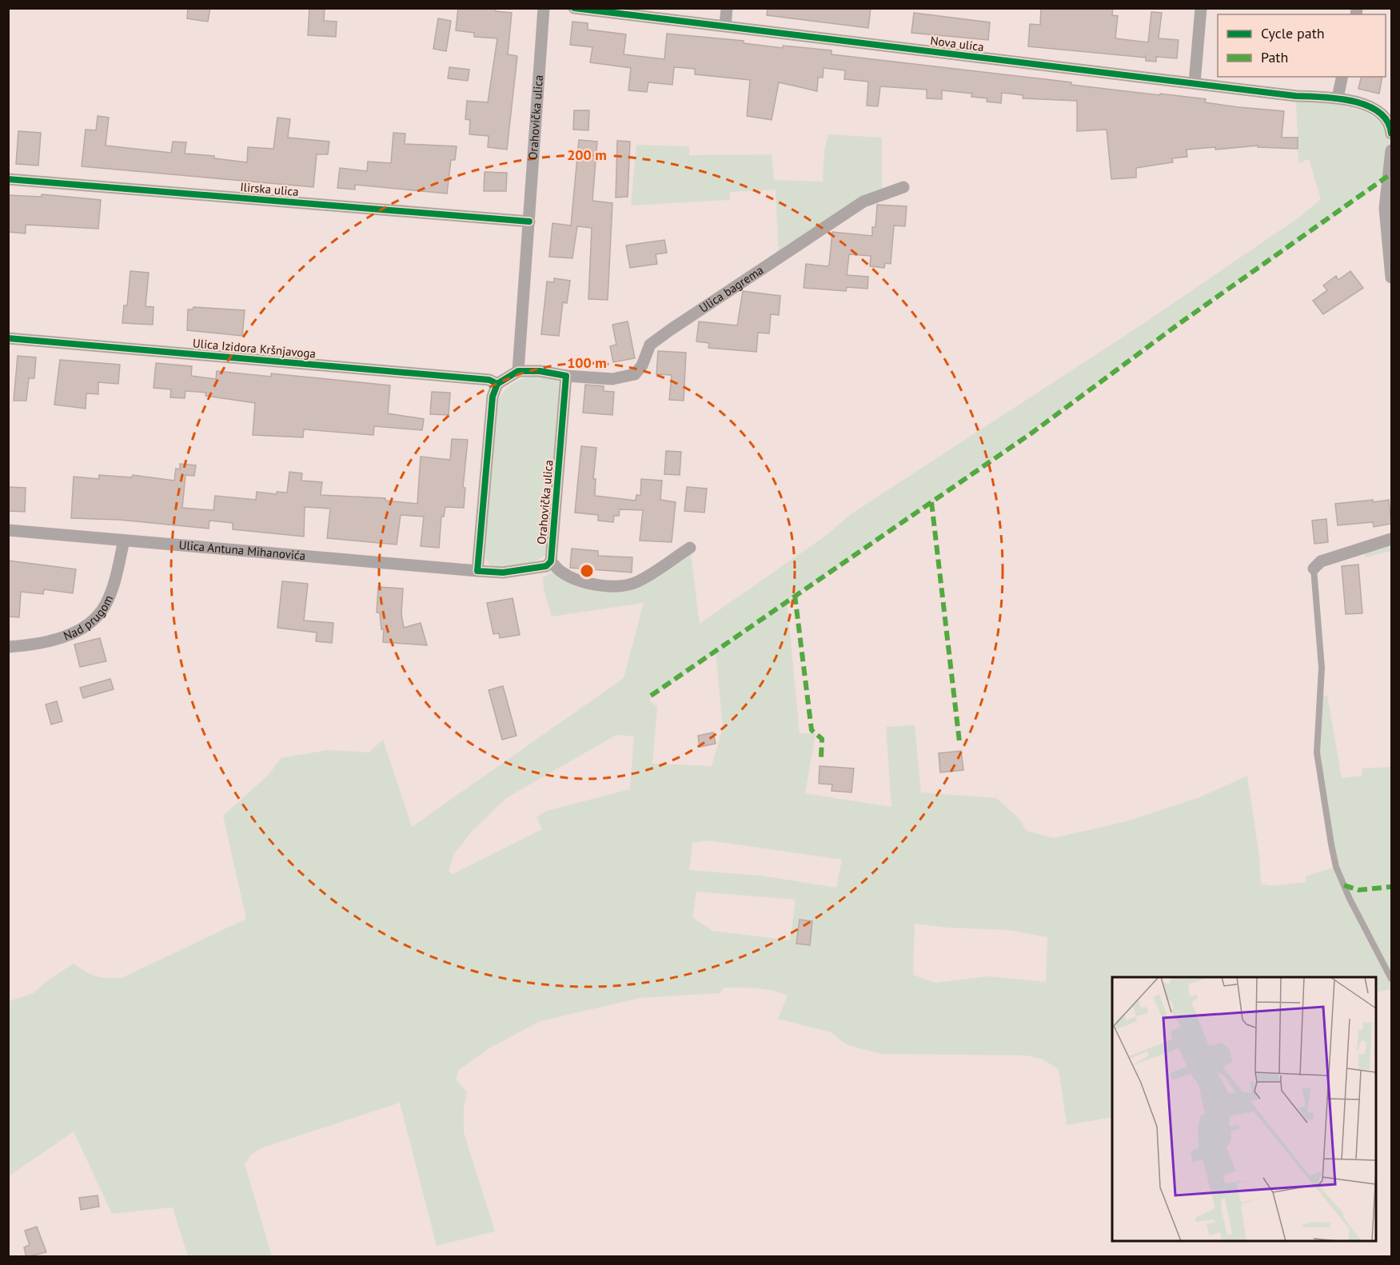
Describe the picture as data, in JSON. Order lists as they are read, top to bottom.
{
  "streets": {
    "street": [
      "Nova ulica",
      "Orahovička ulica",
      "Ilirska ulica",
      "Ulica bagrema",
      "Ulica Izidora Kršnjavoga",
      "Ulica Antuna Mihanovića",
      "Nad prugom"
    ]
  },
  "crossings": [
    ["Orahovička ulica", "Ilirska ulica"],
    ["Orahovička ulica", "Ulica bagrema"],
    ["Orahovička ulica", "Ulica Antuna Mihanovića"],
    ["Ulica Antuna Mihanovića", "Nad prugom"]
  ],
  "legend": ["Cycle path", "Path"],
  "rings": ["200 m", "100 m"]
}
